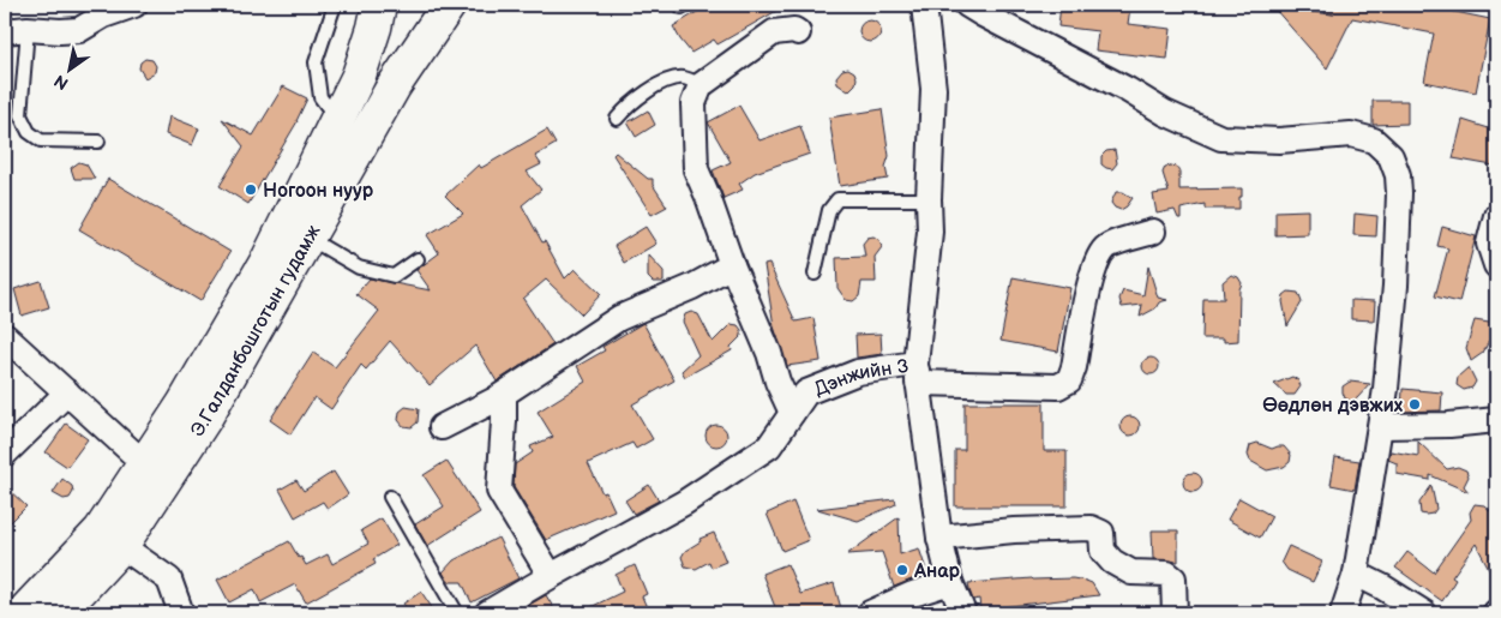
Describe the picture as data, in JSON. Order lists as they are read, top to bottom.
{
  "streets": {
    "main road": ["Э.Галданбошготын гудамж"],
    "street": ["Дэнжийн 3"]
  },
  "places": ["Ногоон нуур", "Өөдлөн дэвжих", "Анар"],
  "north": "bottom left"
}
